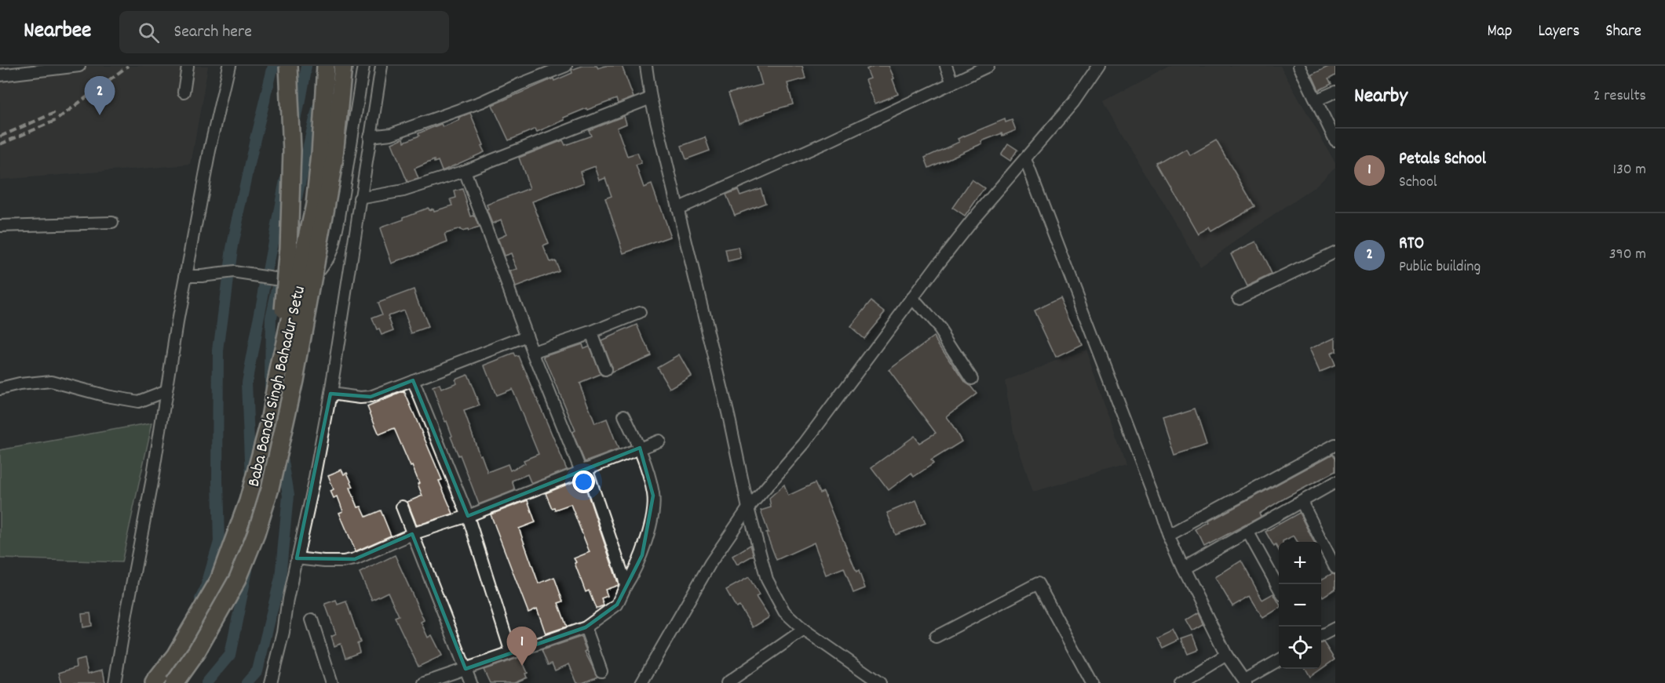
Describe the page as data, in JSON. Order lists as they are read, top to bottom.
{
  "streets": {
    "highway": ["Baba Banda Singh Bahadur Setu"]
  },
  "page": {
    "header": "Nearbee",
    "search": "Search here",
    "nav": ["Map", "Layers", "Share"],
    "heading": ["Nearby", "2 results"],
    "pins": ["2", "1"],
    "list": [
      {
        "mark": "1",
        "name": "Petals School",
        "note": "School",
        "value": "130 m"
      },
      {
        "mark": "2",
        "name": "RTO",
        "note": "Public building",
        "value": "390 m"
      }
    ],
    "map_buttons": ["+", "−"]
  }
}
